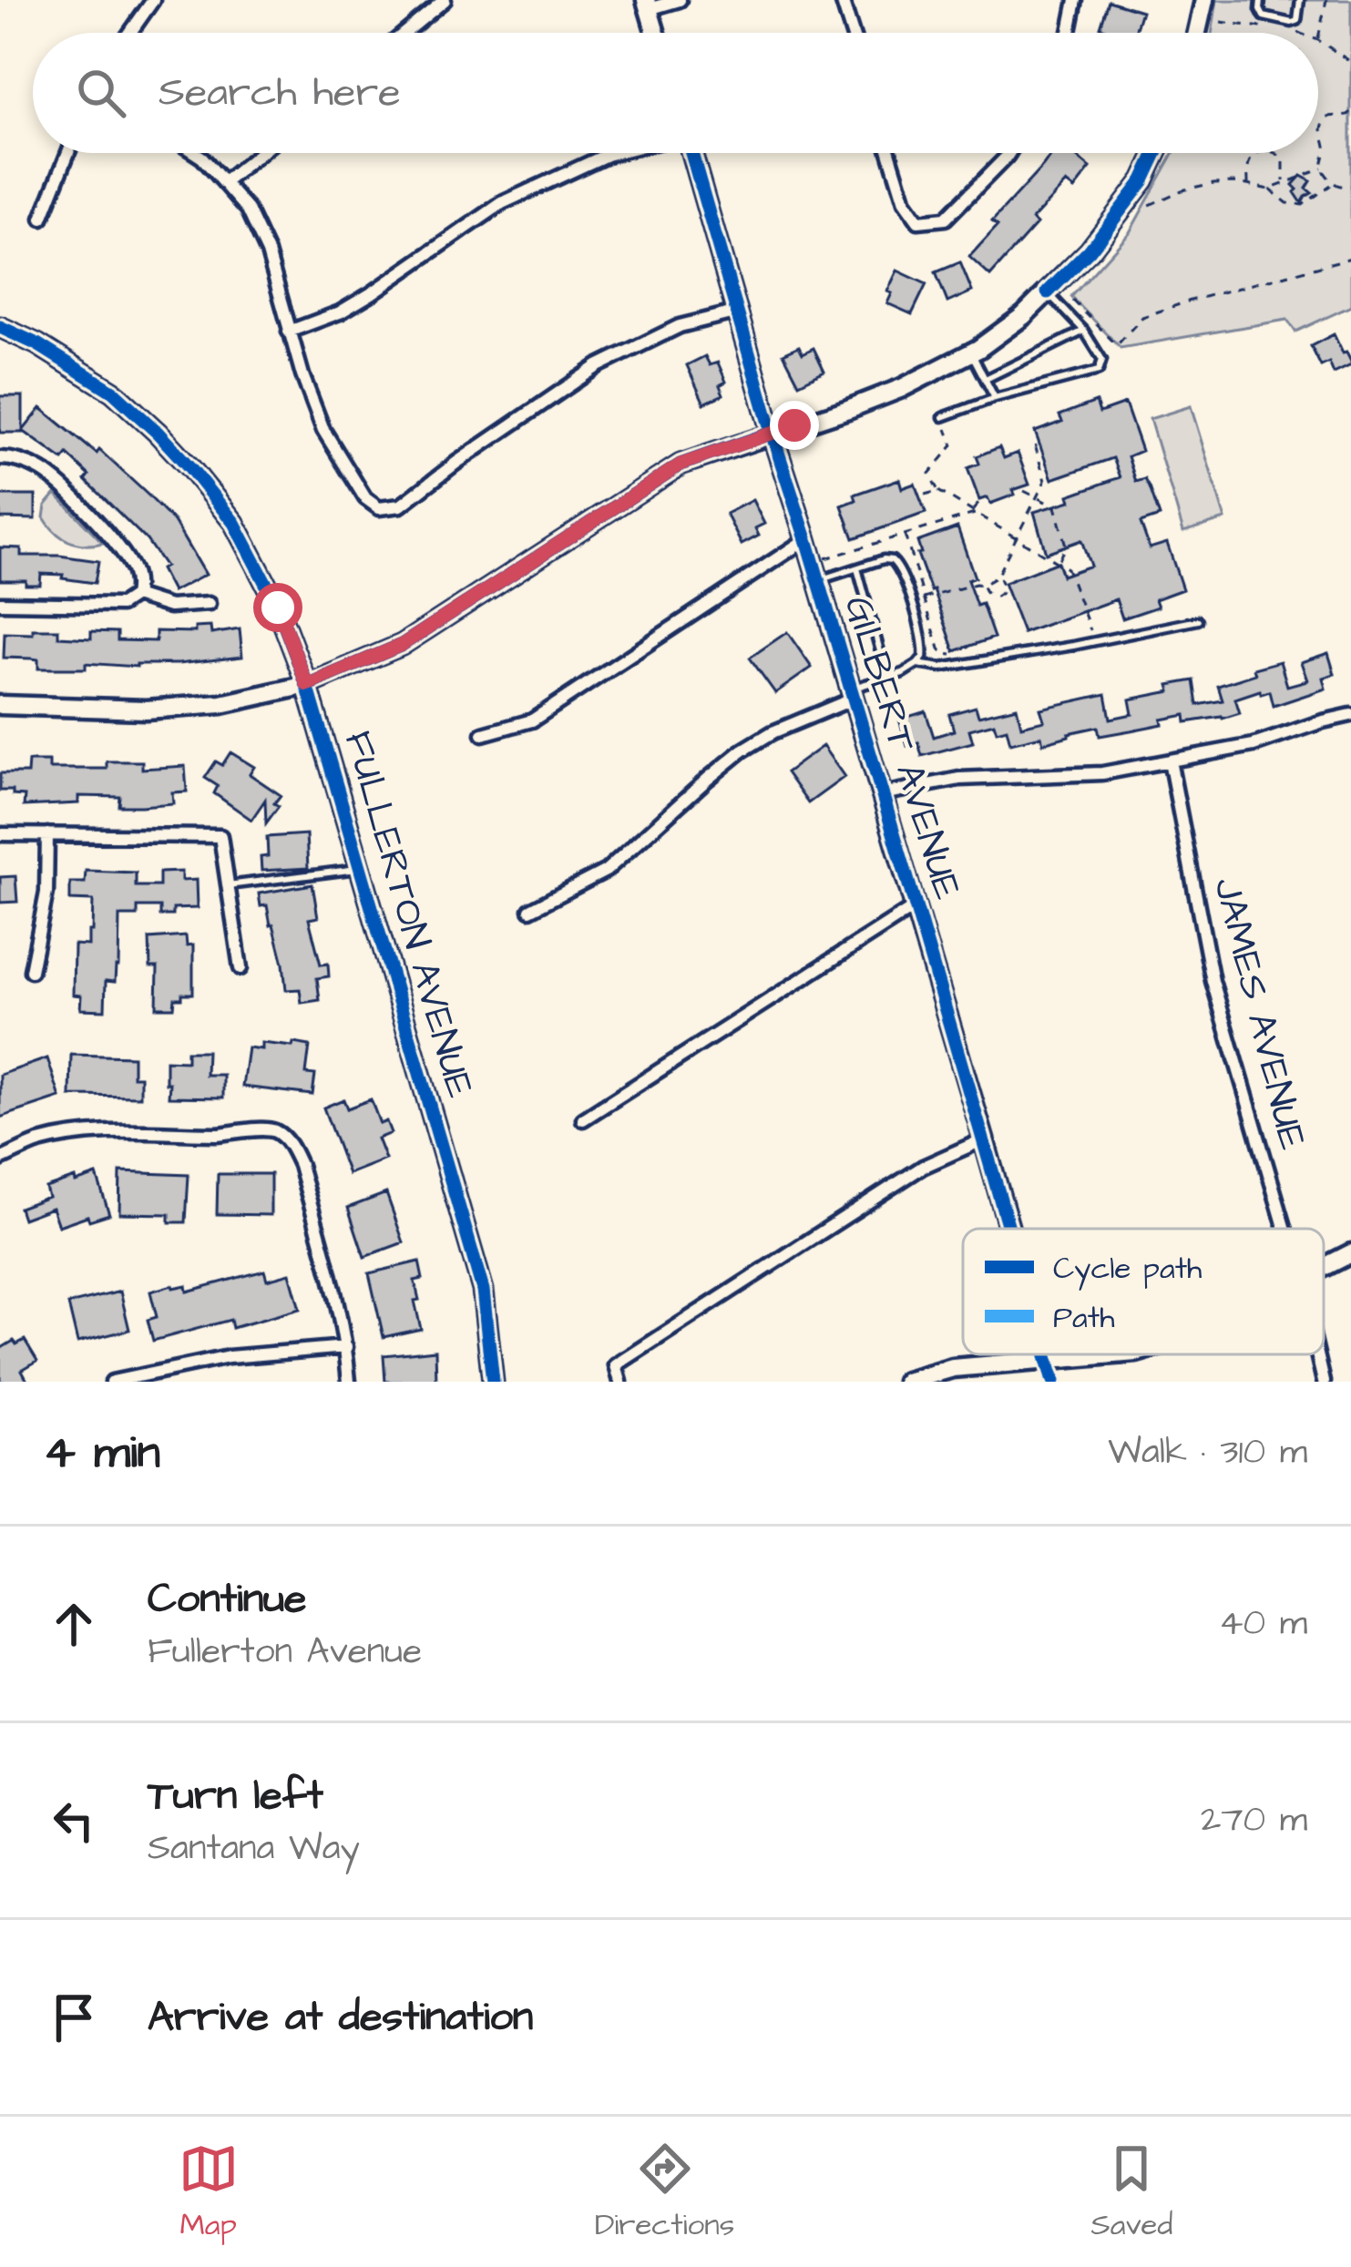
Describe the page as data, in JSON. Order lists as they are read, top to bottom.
{
  "streets": {
    "street": ["GILBERT AVENUE", "FULLERTON AVENUE", "JAMES AVENUE"]
  },
  "legend": ["Cycle path", "Path"],
  "page": {
    "search": "Search here",
    "heading": ["4 min", "Walk · 310 m"],
    "list": [
      ["Continue", "Fullerton Avenue", "40 m"],
      ["Turn left", "Santana Way", "270 m"],
      "Arrive at destination"
    ],
    "nav": ["Map", "Directions", "Saved"]
  }
}
